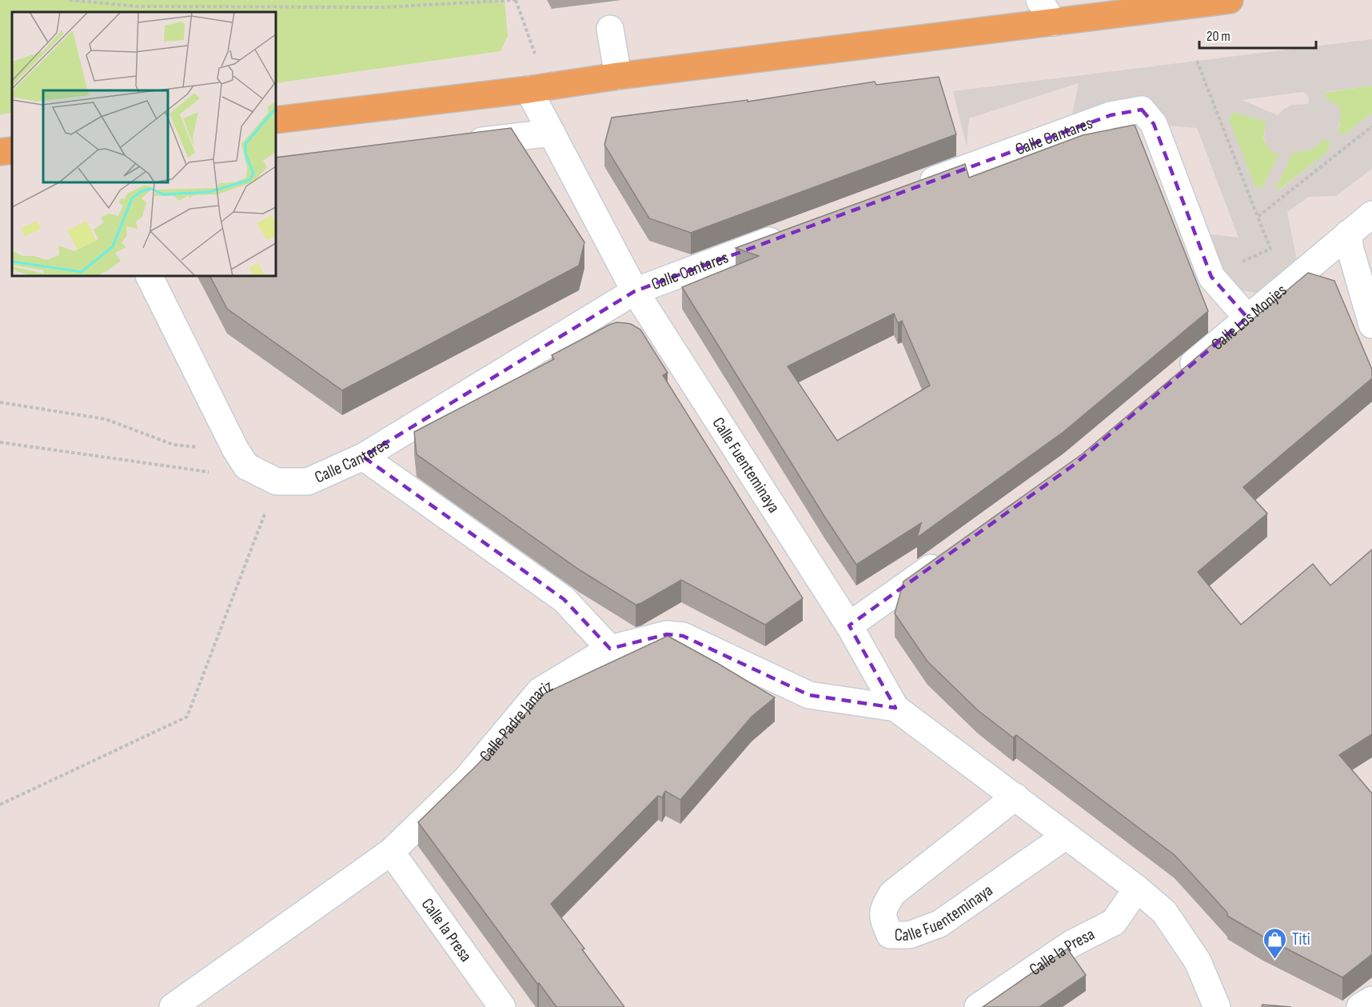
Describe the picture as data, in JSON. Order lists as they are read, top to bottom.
{
  "streets": {
    "street": [
      "Calle Cantares",
      "Calle Los Monjes",
      "Calle Fuenteminaya",
      "Calle Padre Janariz",
      "Calle la Presa"
    ]
  },
  "crossings": [
    ["Calle Cantares", "Calle Los Monjes"],
    ["Calle Cantares", "Calle Fuenteminaya"],
    ["Calle Fuenteminaya", "Calle Padre Janariz"],
    ["Calle Fuenteminaya", "Calle la Presa"],
    ["Calle Padre Janariz", "Calle la Presa"]
  ],
  "places": {
    "shop": ["Titi"]
  },
  "scale_bar": "20 m"
}
